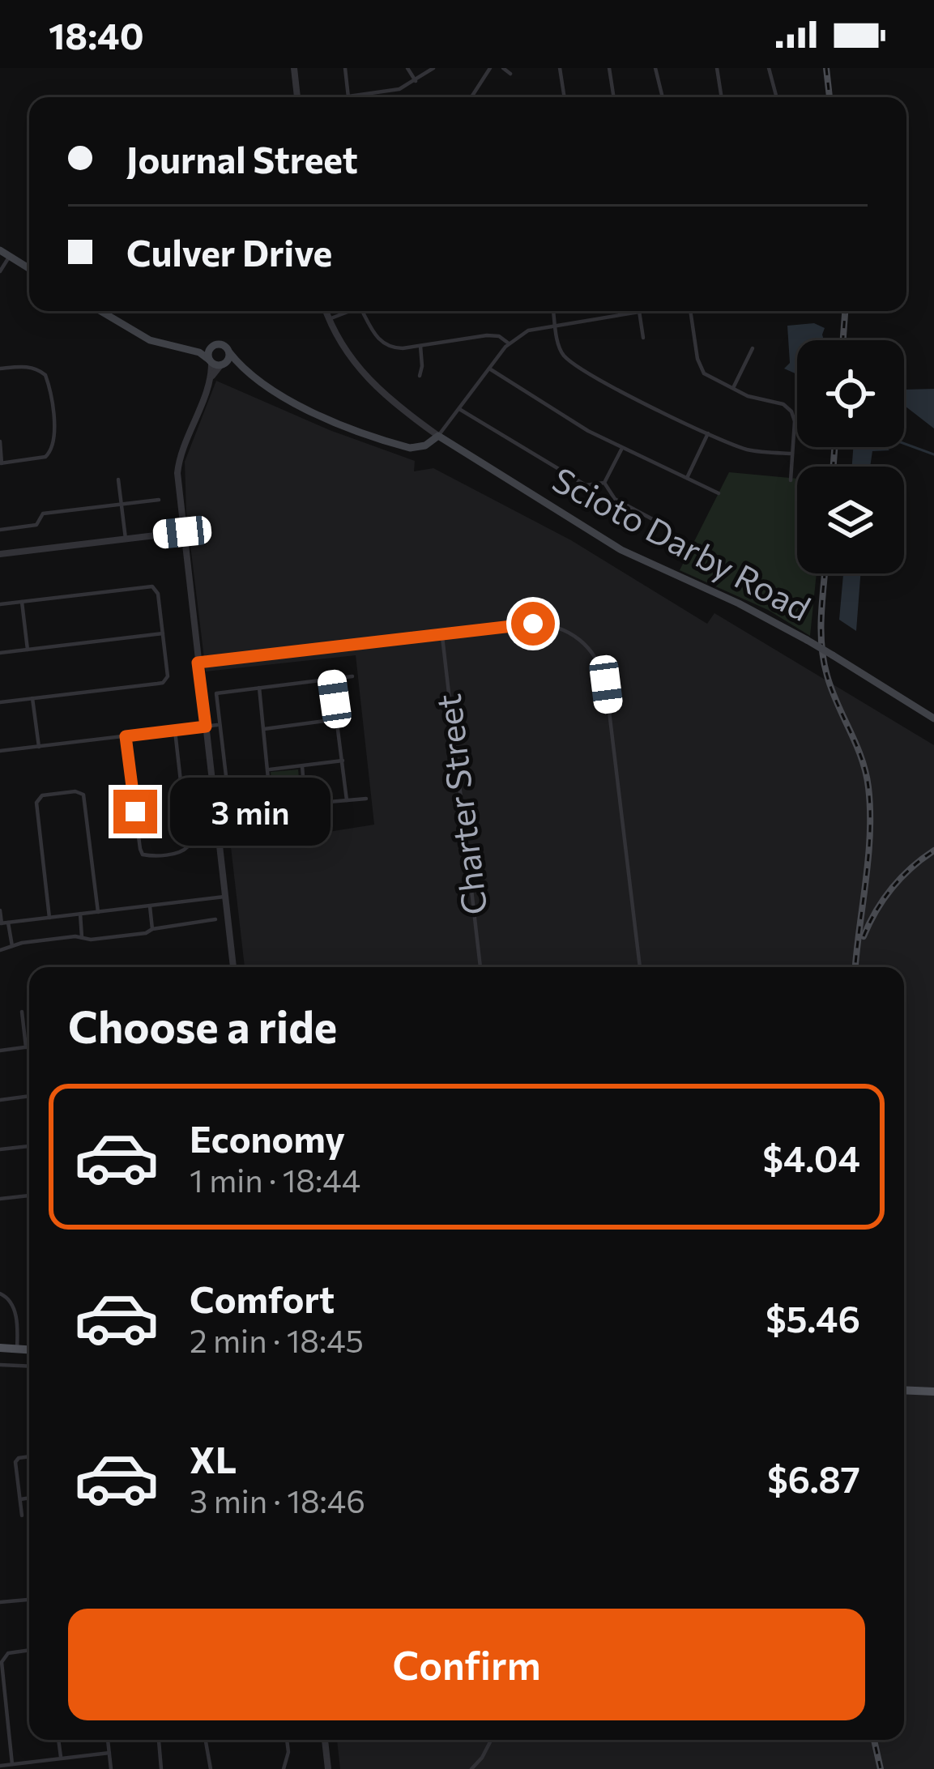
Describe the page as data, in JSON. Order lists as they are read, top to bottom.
{
  "streets": {
    "main road": ["Scioto Darby Road"],
    "street": ["Charter Street"]
  },
  "page": {
    "status": "18:40",
    "banner": ["Journal Street", "Culver Drive"],
    "bubble": "3 min",
    "heading": "Choose a ride",
    "list": [
      {
        "name": "Economy",
        "note": "1 min · 18:44",
        "value": "$4.04"
      },
      {
        "name": "Comfort",
        "note": "2 min · 18:45",
        "value": "$5.46"
      },
      {
        "name": "XL",
        "note": "3 min · 18:46",
        "value": "$6.87"
      }
    ],
    "buttons": "Confirm"
  }
}
